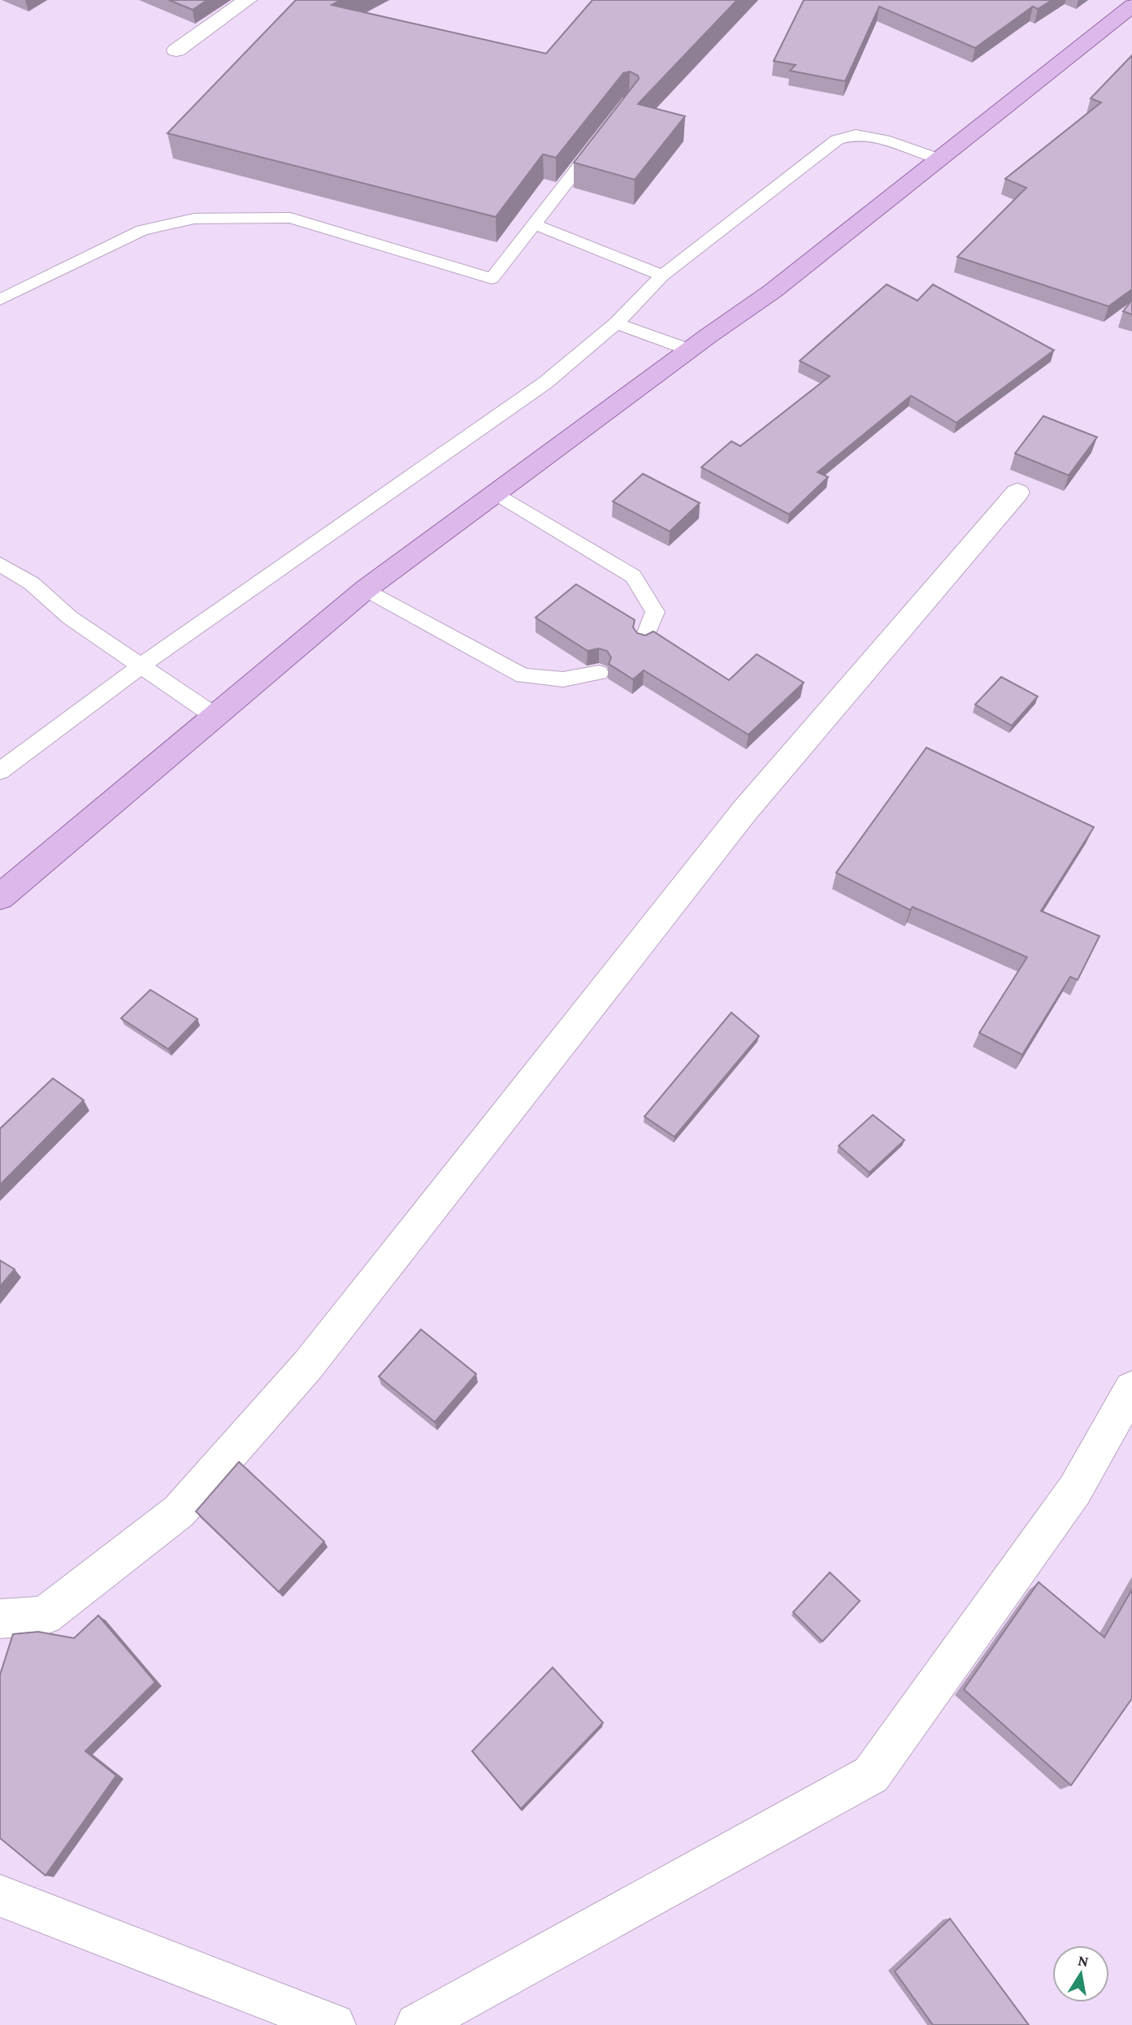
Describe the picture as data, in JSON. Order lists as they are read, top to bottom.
{
  "north": "top"
}
